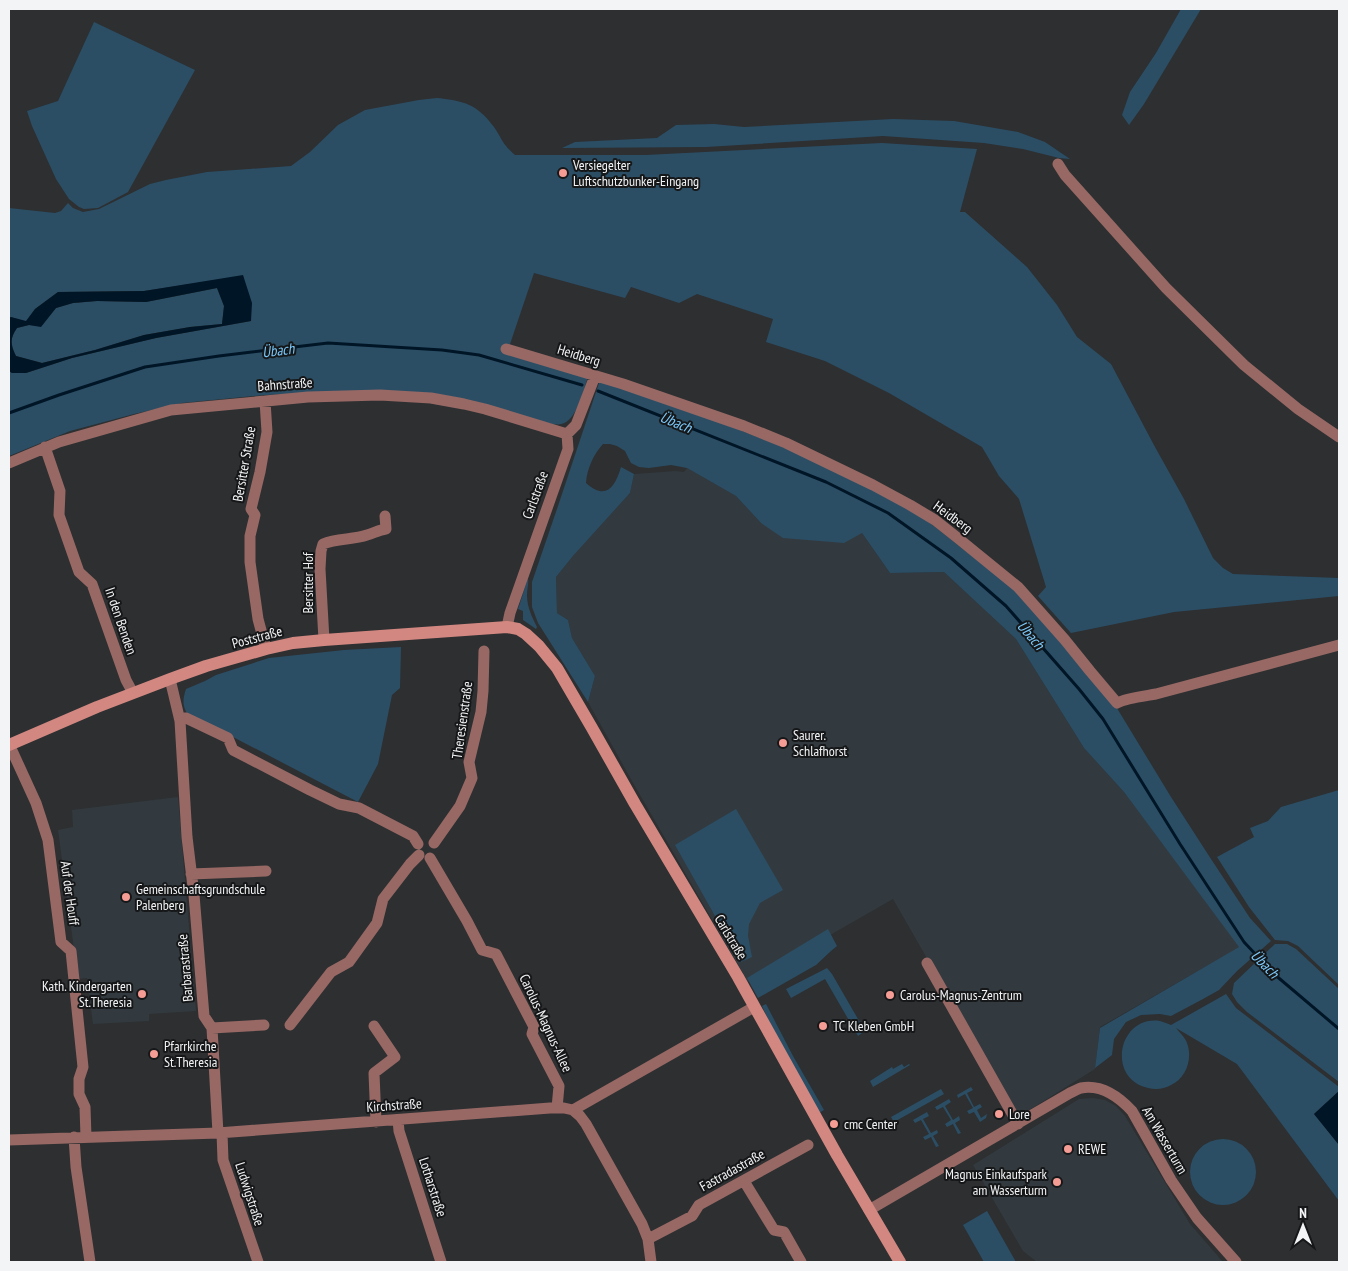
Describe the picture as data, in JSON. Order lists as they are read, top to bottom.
{
  "streets": {
    "main road": ["Carlstraße", "Poststraße"],
    "street": [
      "Heidberg",
      "Bahnstraße",
      "Bersitter Straße",
      "Bersitter Hof",
      "In den Benden",
      "Theresienstraße",
      "Auf der Houff",
      "Barbarastraße",
      "Carolus-Magnus-Allee",
      "Kirchstraße",
      "Am Wasserturm",
      "Fastradastraße",
      "Lotharstraße",
      "Ludwigstraße"
    ]
  },
  "crossings": [
    ["Heidberg", "Carlstraße"],
    ["Bahnstraße", "Bersitter Straße"],
    ["Bahnstraße", "Carlstraße"],
    ["Bahnstraße", "In den Benden"],
    ["Bersitter Straße", "Poststraße"],
    ["Carlstraße", "Poststraße"],
    ["Carlstraße", "Am Wasserturm"],
    ["Bersitter Hof", "Poststraße"],
    ["In den Benden", "Poststraße"],
    ["Poststraße", "Auf der Houff"],
    ["Poststraße", "Barbarastraße"],
    ["Theresienstraße", "Carolus-Magnus-Allee"],
    ["Auf der Houff", "Kirchstraße"],
    ["Barbarastraße", "Carolus-Magnus-Allee"],
    ["Barbarastraße", "Kirchstraße"],
    ["Barbarastraße", "Ludwigstraße"],
    ["Carolus-Magnus-Allee", "Kirchstraße"],
    ["Kirchstraße", "Lotharstraße"],
    ["Kirchstraße", "Ludwigstraße"]
  ],
  "water": ["Übach"],
  "places": [
    "Versiegelter Luftschutzbunker-Eingang",
    "Saurer. Schlafhorst",
    "Gemeinschaftsgrundschule Palenberg",
    "Kath. Kindergarten St.Theresia",
    "Carolus-Magnus-Zentrum",
    "TC Kleben GmbH",
    "Pfarrkirche St.Theresia",
    "Lore",
    "cmc Center",
    "REWE",
    "Magnus Einkaufspark am Wasserturm"
  ],
  "north": "top"
}
